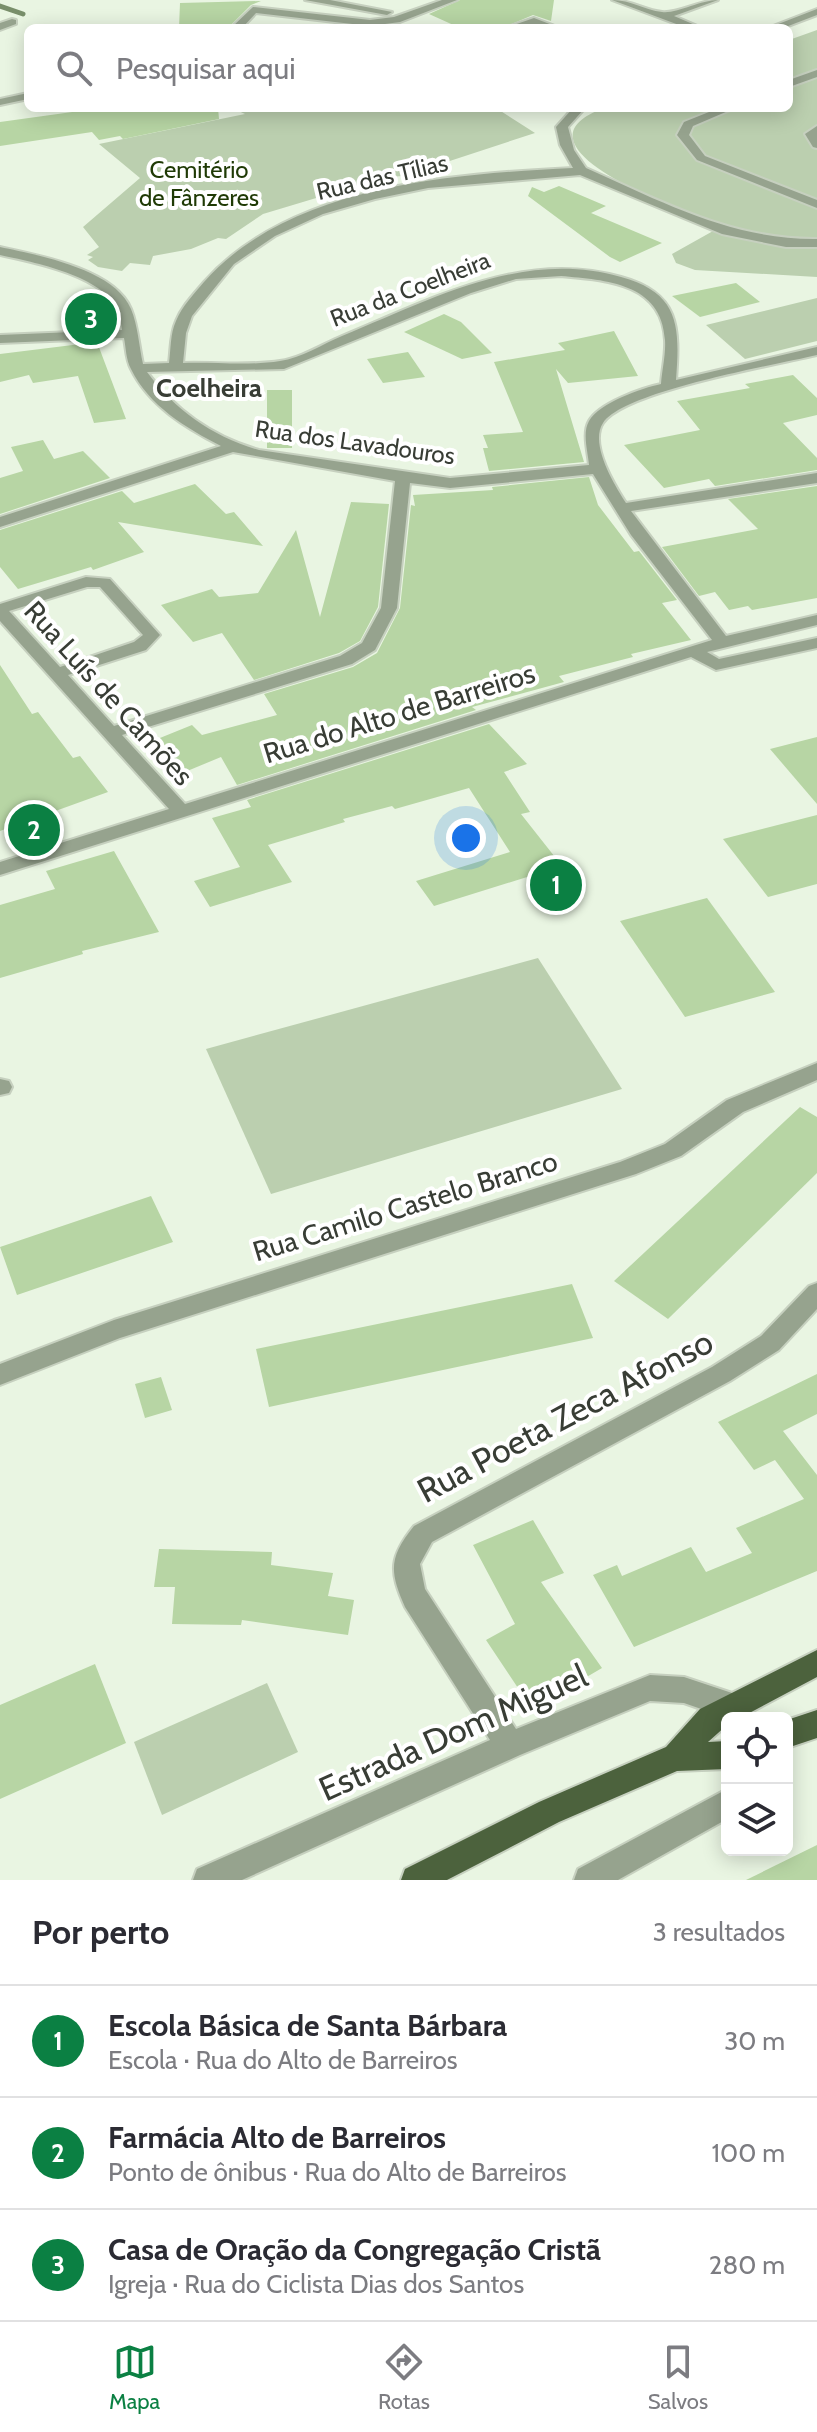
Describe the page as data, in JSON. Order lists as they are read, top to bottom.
{
  "streets": {
    "street": [
      "Rua das Tílias",
      "Rua da Coelheira",
      "Rua dos Lavadouros",
      "Rua Luís de Camões",
      "Rua do Alto de Barreiros",
      "Rua Camilo Castelo Branco",
      "Rua Poeta Zeca Afonso",
      "Estrada Dom Miguel"
    ]
  },
  "crossings": [
    ["Rua das Tílias", "Rua da Coelheira"],
    ["Rua da Coelheira", "Rua dos Lavadouros"],
    ["Rua Luís de Camões", "Rua do Alto de Barreiros"],
    ["Rua Poeta Zeca Afonso", "Estrada Dom Miguel"]
  ],
  "districts": ["Coelheira"],
  "parks": ["Cemitério de Fânzeres"],
  "page": {
    "search": "Pesquisar aqui",
    "pins": ["3", "2", "1"],
    "heading": ["Por perto", "3 resultados"],
    "list": [
      {
        "mark": "1",
        "name": "Escola Básica de Santa Bárbara",
        "note": "Escola · Rua do Alto de Barreiros",
        "value": "30 m"
      },
      {
        "mark": "2",
        "name": "Farmácia Alto de Barreiros",
        "note": "Ponto de ônibus · Rua do Alto de Barreiros",
        "value": "100 m"
      },
      {
        "mark": "3",
        "name": "Casa de Oração da Congregação Cristã",
        "note": "Igreja · Rua do Ciclista Dias dos Santos",
        "value": "280 m"
      }
    ],
    "nav": ["Mapa", "Rotas", "Salvos"]
  }
}
